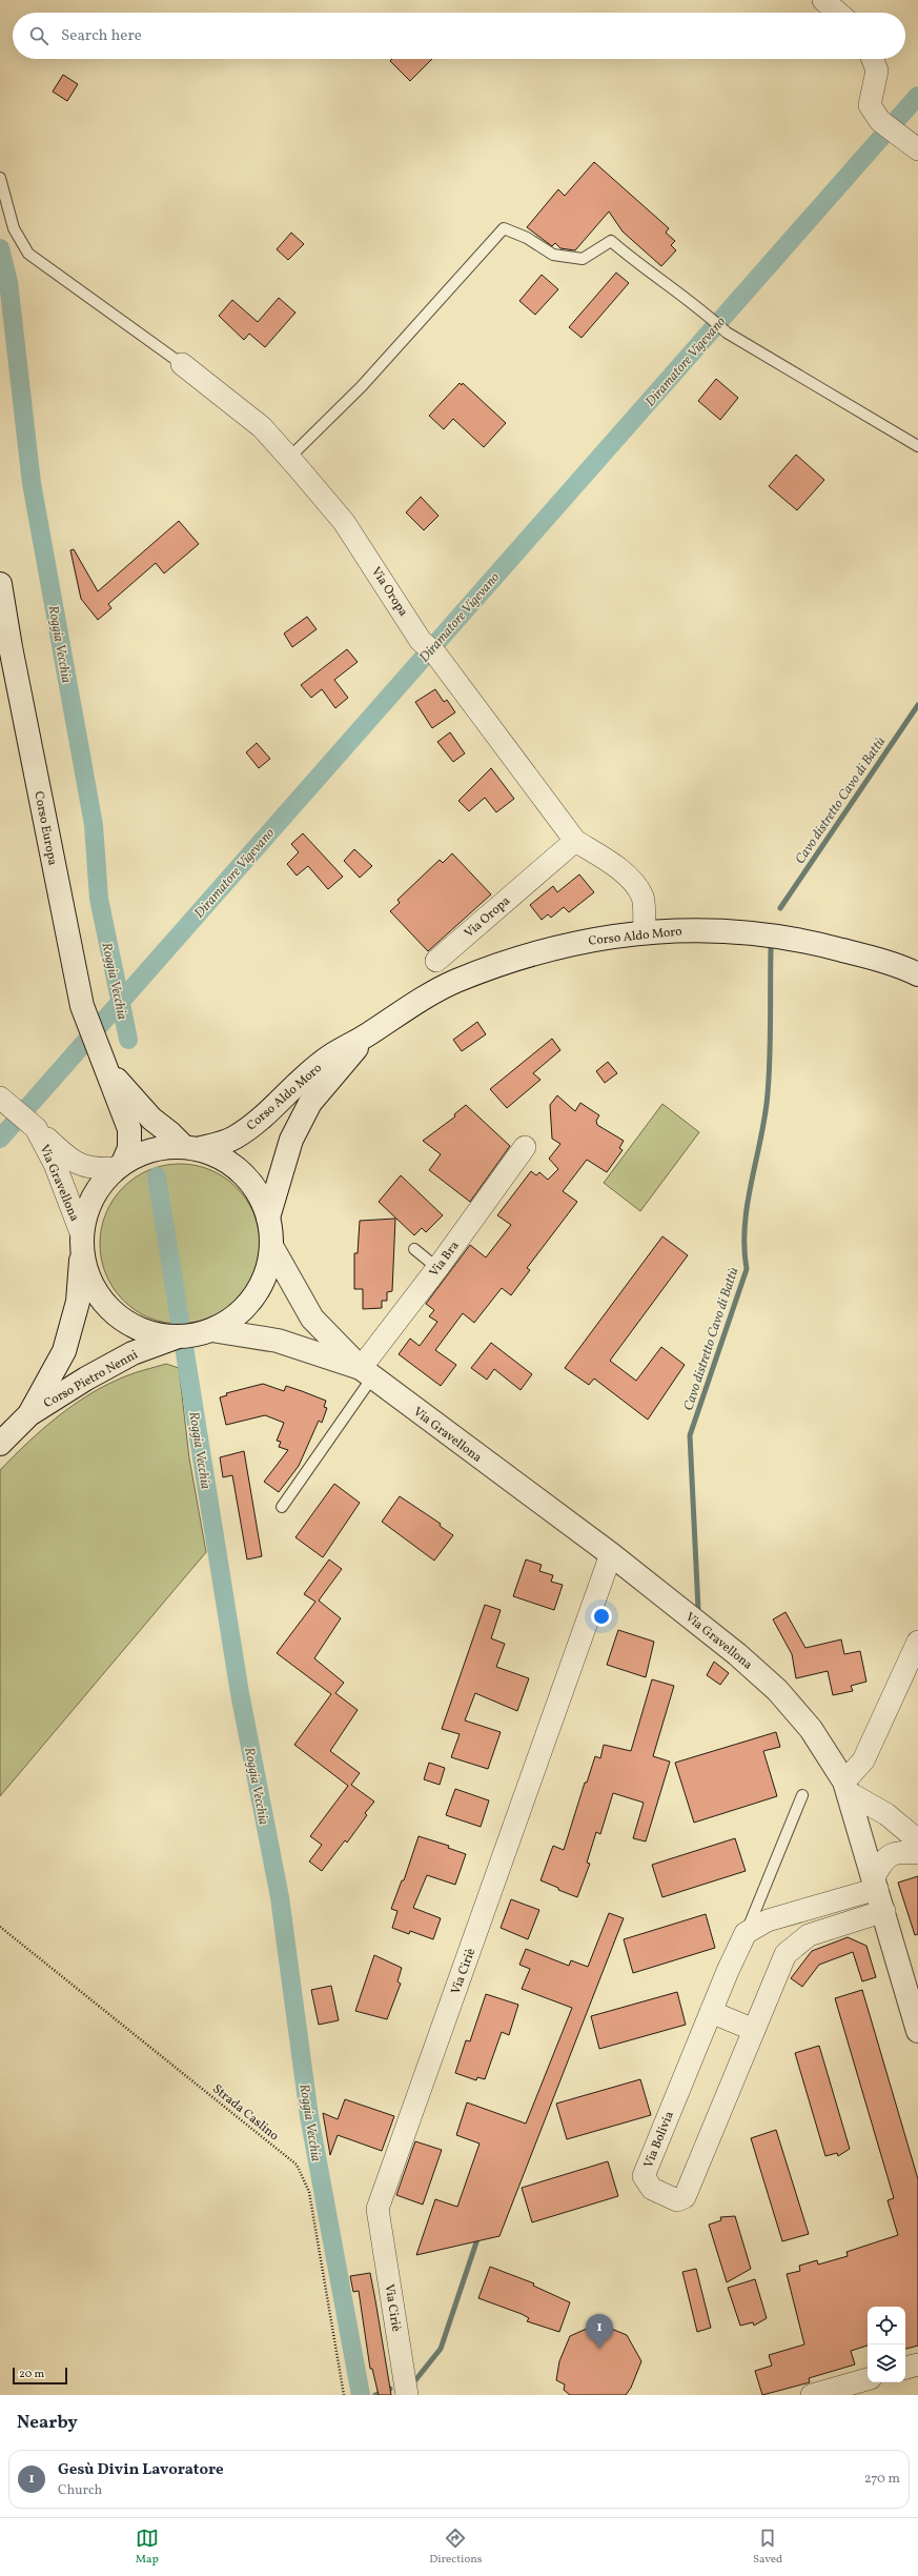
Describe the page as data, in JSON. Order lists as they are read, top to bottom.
{
  "streets": {
    "main road": [
      "Corso Europa",
      "Corso Aldo Moro",
      "Via Gravellona",
      "Corso Pietro Nenni"
    ],
    "street": [
      "Via Oropa",
      "Via Bra",
      "Via Ciriè",
      "Via Bolivia"
    ],
    "path": ["Strada Caslino"]
  },
  "crossings": [
    ["Via Oropa", "Corso Aldo Moro"],
    ["Via Gravellona", "Via Bra"],
    ["Via Gravellona", "Corso Pietro Nenni"],
    ["Via Gravellona", "Via Ciriè"],
    ["Via Gravellona", "Via Bolivia"]
  ],
  "water": ["Diramatore Vigevano", "Roggia Vecchia", "Cavo distretto Cavo di Battù"],
  "scale_bar": "20 m",
  "page": {
    "search": "Search here",
    "pins": "1",
    "scale": "20 m",
    "heading": "Nearby",
    "list": [
      {
        "mark": "1",
        "name": "Gesù Divin Lavoratore",
        "note": "Church",
        "value": "270 m"
      }
    ],
    "nav": ["Map", "Directions", "Saved"]
  }
}
